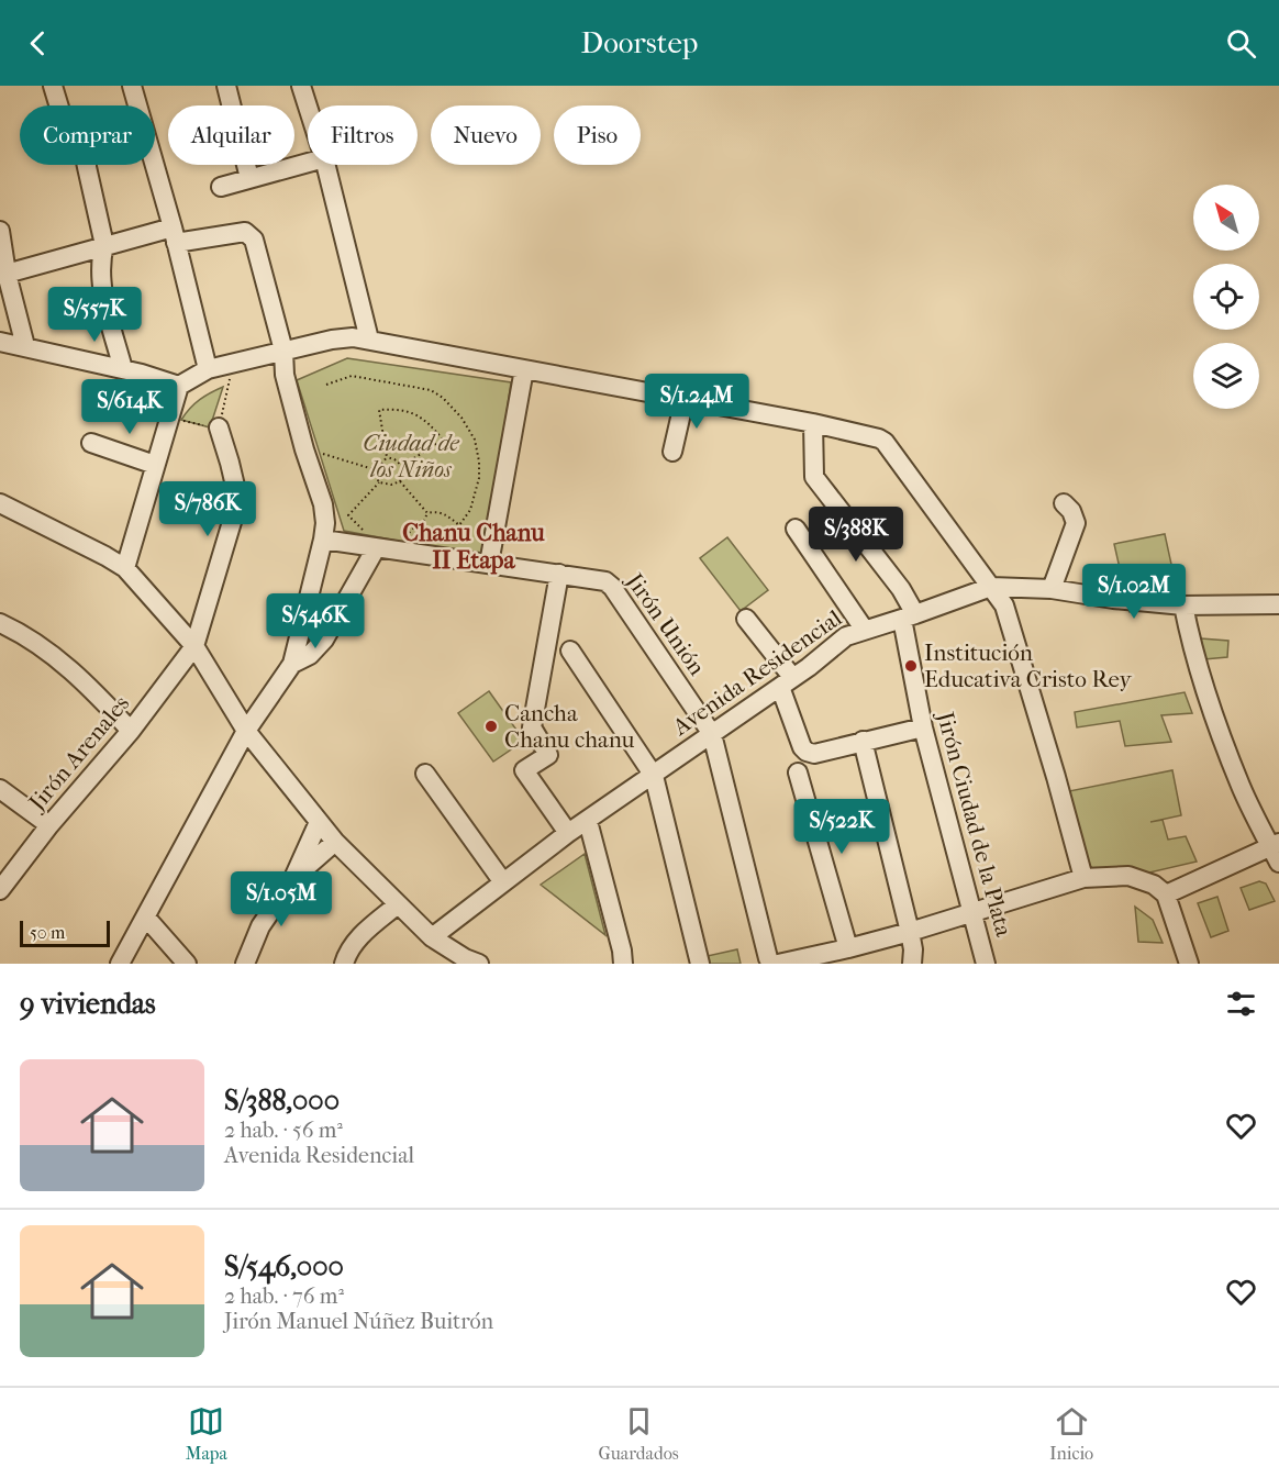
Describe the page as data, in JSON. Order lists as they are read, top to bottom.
{
  "streets": {
    "street": [
      "Jirón Unión",
      "Avenida Residencial",
      "Jirón Arenales",
      "Jirón Ciudad de la Plata"
    ]
  },
  "crossings": [
    ["Jirón Unión", "Avenida Residencial"],
    ["Avenida Residencial", "Jirón Ciudad de la Plata"]
  ],
  "districts": ["Chanu Chanu II Etapa"],
  "parks": ["Ciudad de los Niños"],
  "places": ["Institución Educativa Cristo Rey", "Cancha Chanu chanu"],
  "scale_bar": "50 m",
  "north": "top left",
  "page": {
    "header": "Doorstep",
    "chip": [
      "Comprar",
      "Alquilar",
      "Filtros",
      "Nuevo",
      "Piso"
    ],
    "price": [
      "S/557K",
      "S/1.24M",
      "S/614K",
      "S/786K",
      "S/388K",
      "S/1.02M",
      "S/546K",
      "S/522K",
      "S/1.05M"
    ],
    "scale": "50 m",
    "heading": "9 viviendas",
    "list": [
      {
        "name": "S/388,000",
        "note": "2 hab. · 56 m² · Avenida Residencial"
      },
      {
        "name": "S/546,000",
        "note": "2 hab. · 76 m² · Jirón Manuel Núñez Buitrón"
      }
    ],
    "tabs": ["Mapa", "Guardados", "Inicio"]
  }
}
